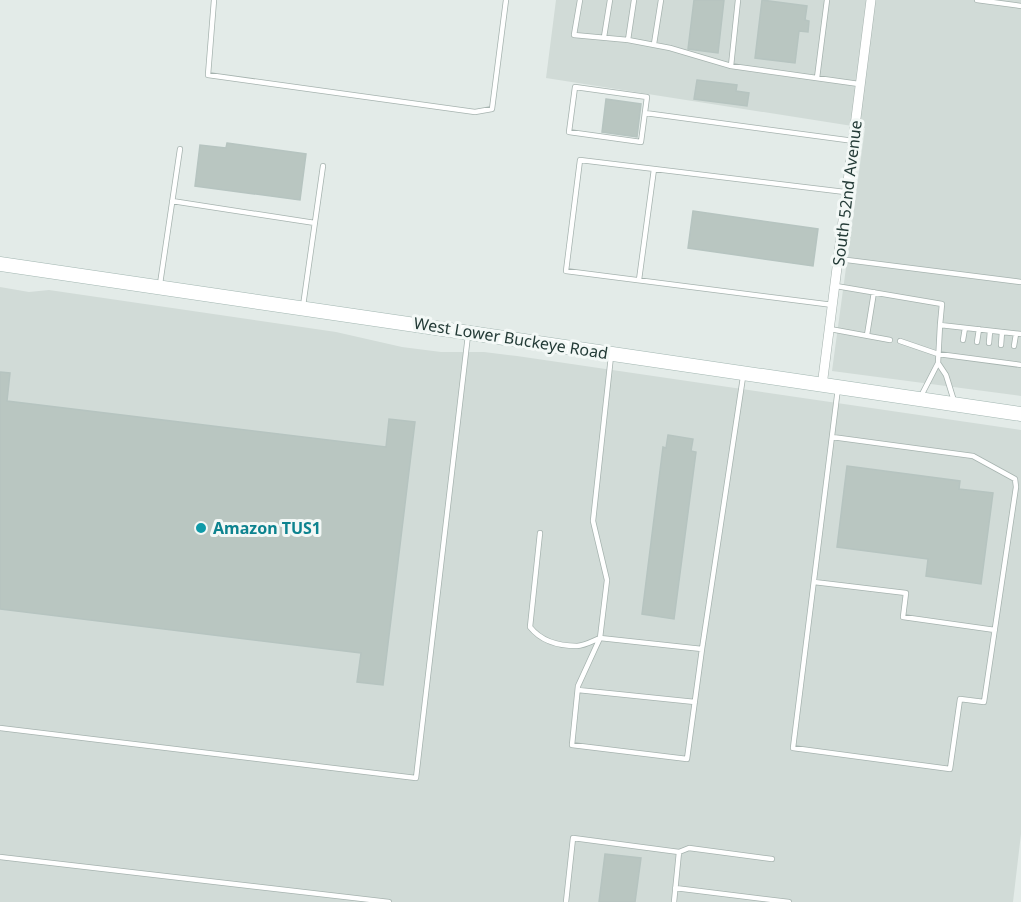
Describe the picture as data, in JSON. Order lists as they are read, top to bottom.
{
  "streets": {
    "main road": ["West Lower Buckeye Road"],
    "street": ["South 52nd Avenue"]
  },
  "crossings": [
    ["South 52nd Avenue", "West Lower Buckeye Road"]
  ],
  "places": ["Amazon TUS1"]
}
